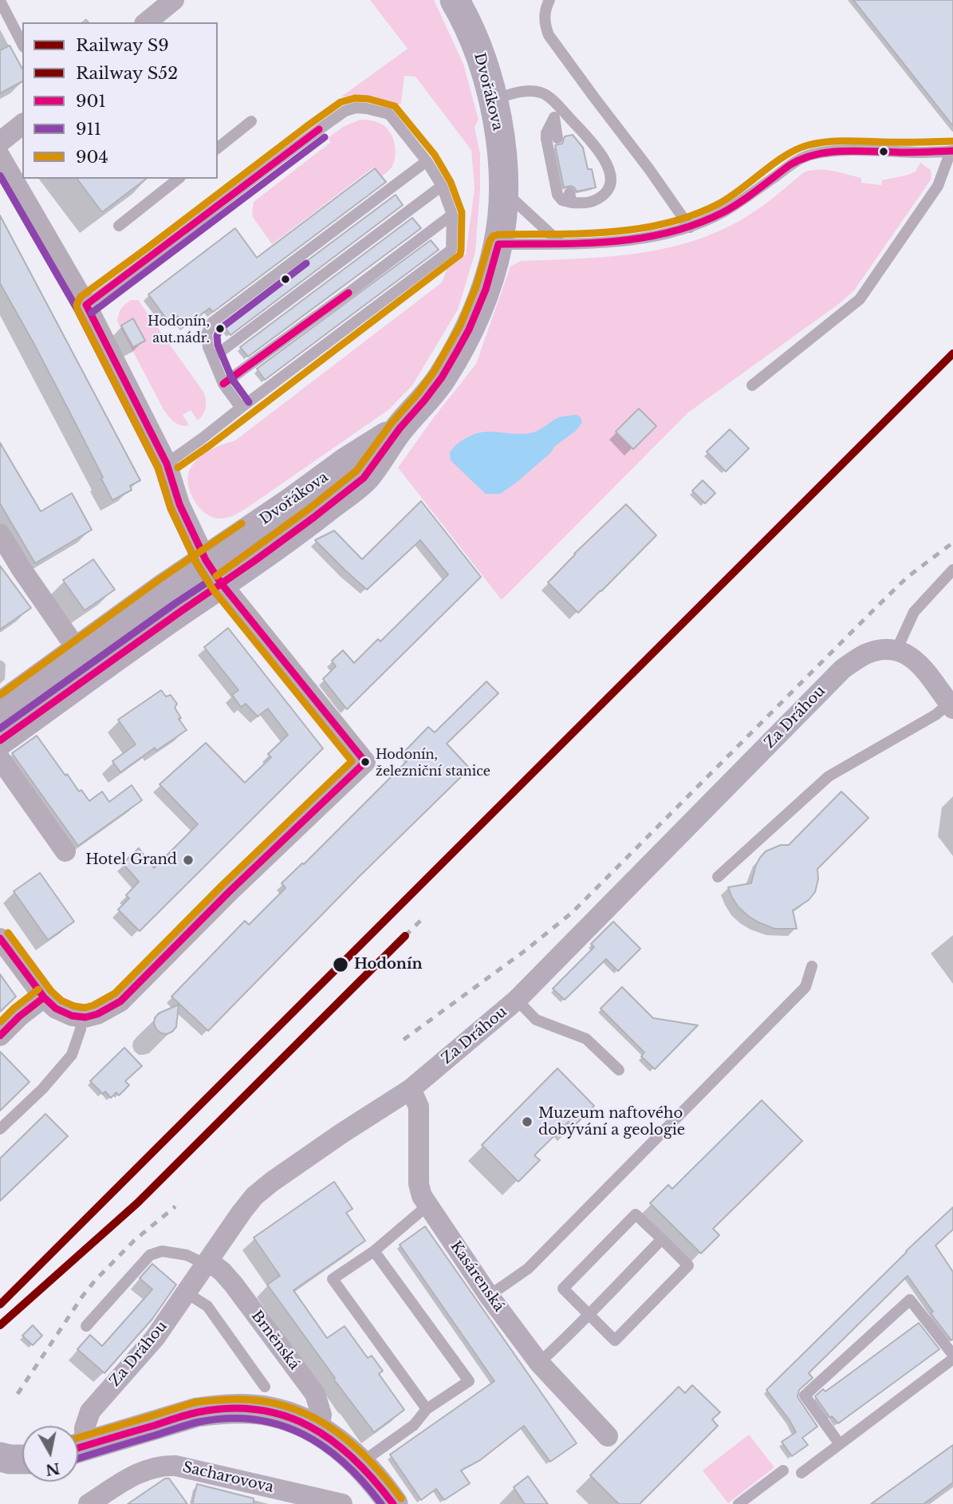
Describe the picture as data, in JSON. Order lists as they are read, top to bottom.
{
  "streets": {
    "main road": ["Dvořákova"],
    "street": [
      "Za Dráhou",
      "Kasárenská",
      "Brněnská",
      "Sacharovova"
    ]
  },
  "crossings": [
    ["Za Dráhou", "Kasárenská"],
    ["Za Dráhou", "Brněnská"]
  ],
  "places": [
    "Hodonín, aut.nádr.",
    "Hodonín, železniční stanice",
    "Hotel Grand",
    "Hodonín",
    "Muzeum naftového dobývání a geologie"
  ],
  "lines": [
    "transit line 904",
    "transit line 901",
    "transit line 911",
    "rail line S9",
    "rail line S52"
  ],
  "legend": [
    "Railway S9",
    "Railway S52",
    "901",
    "911",
    "904"
  ],
  "north": "bottom"
}
